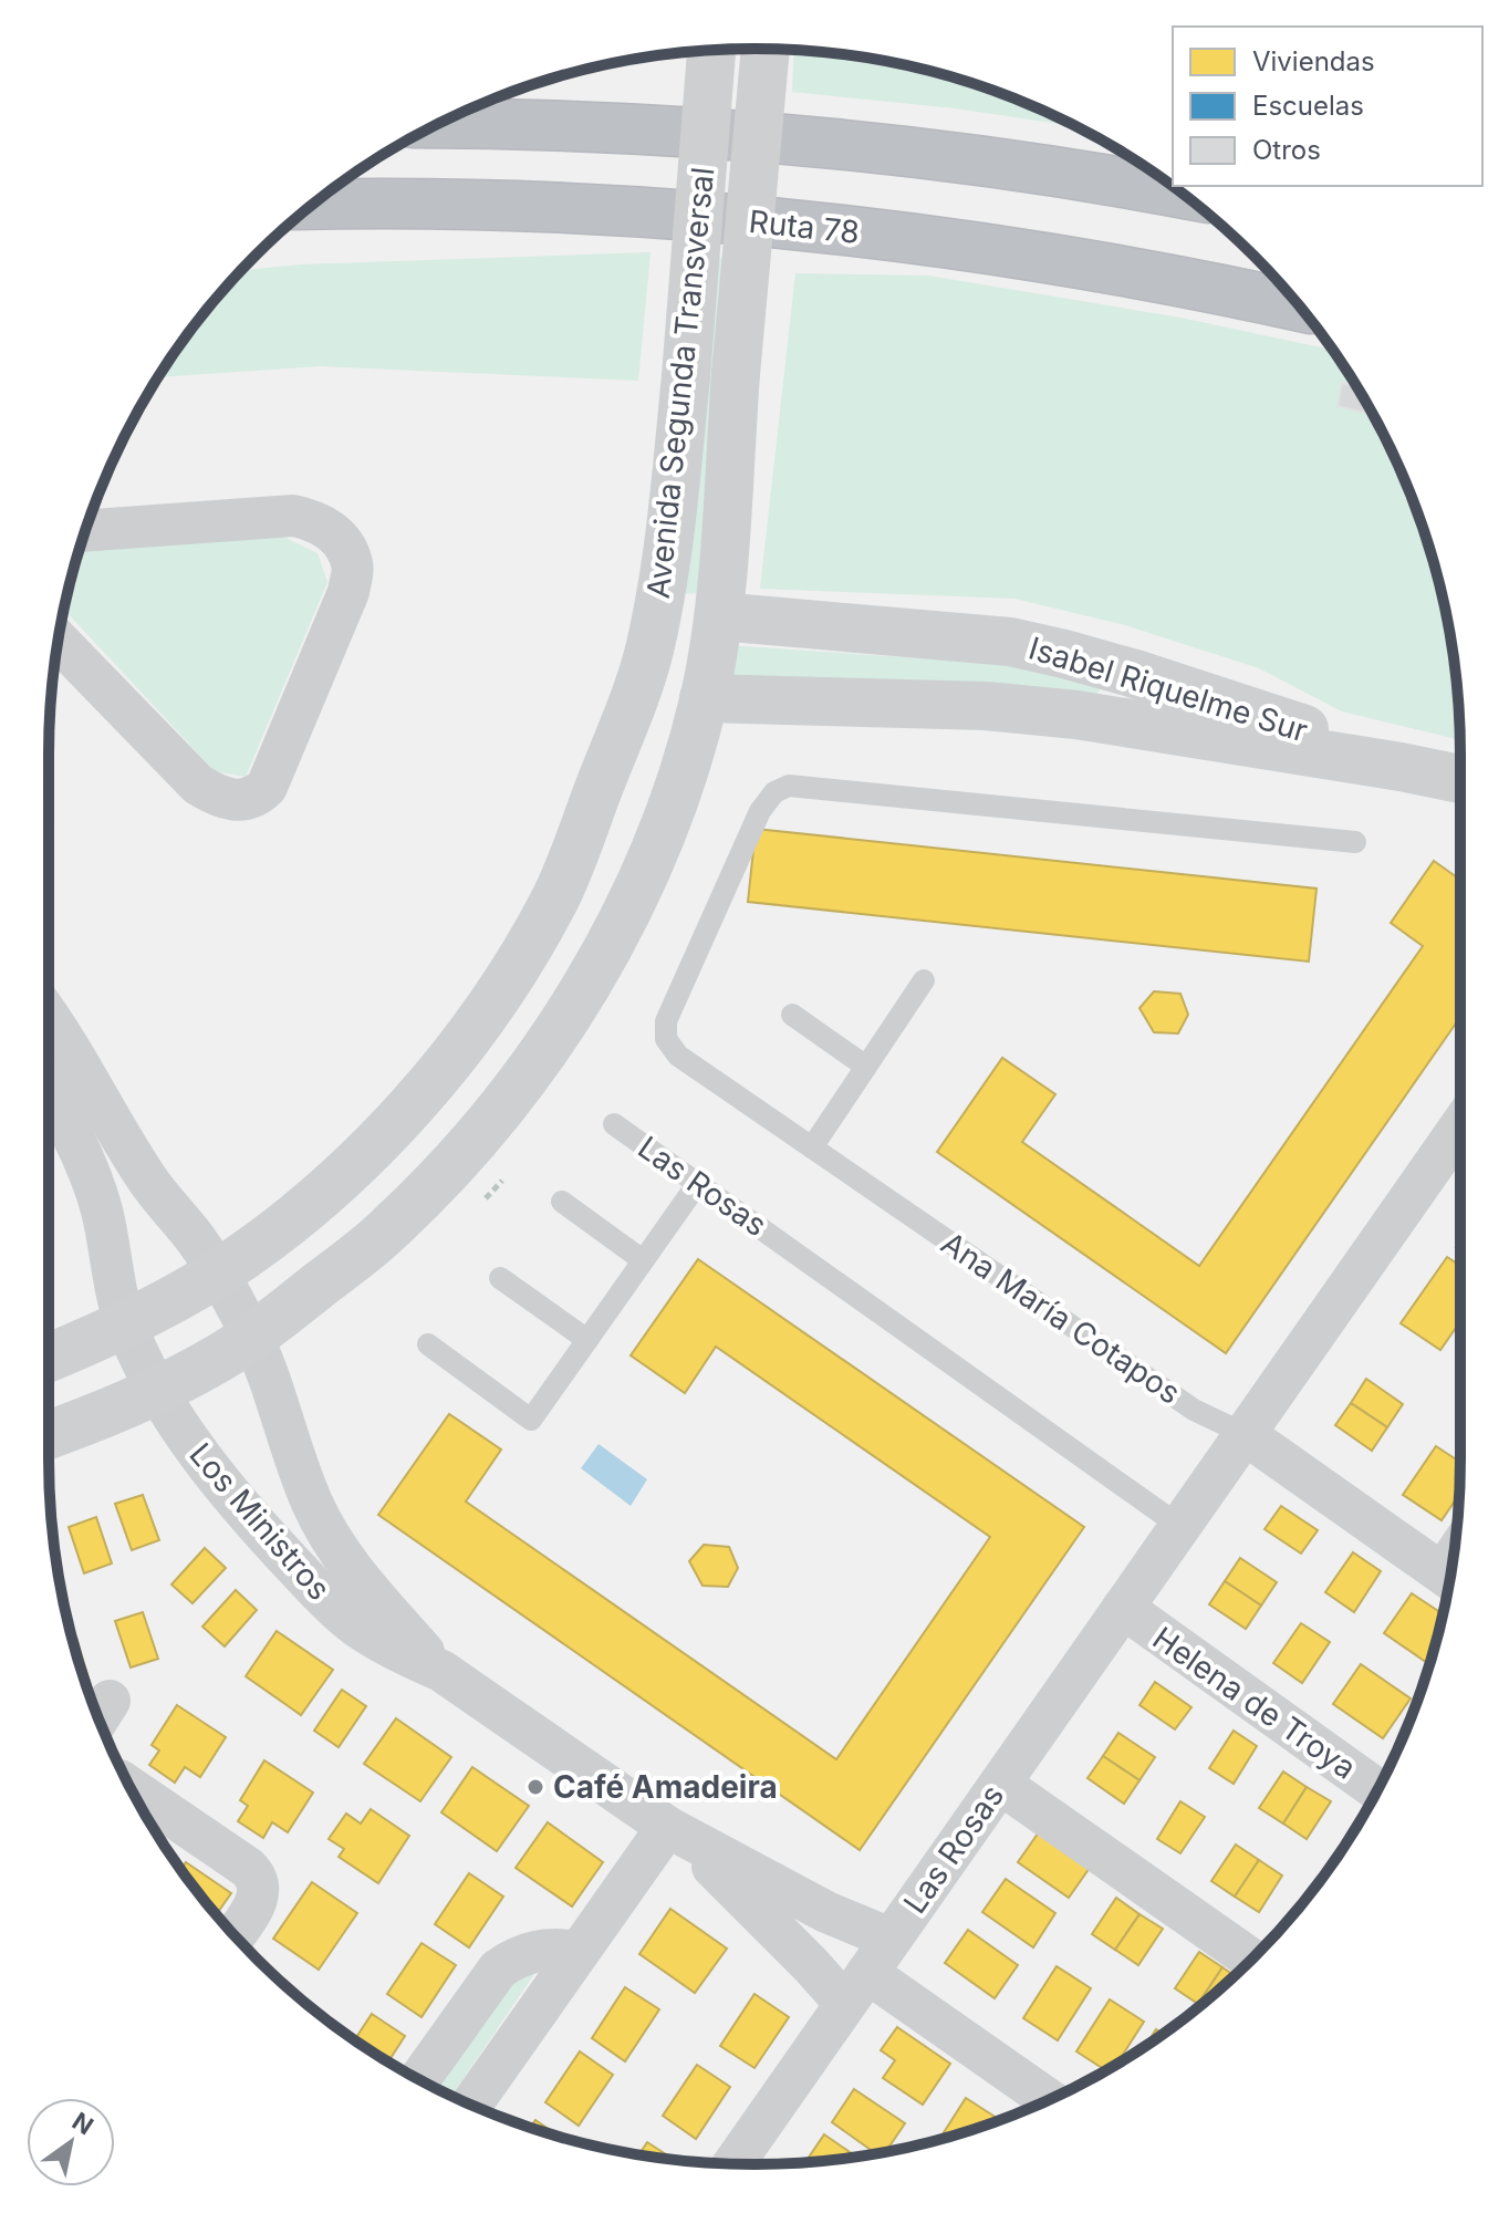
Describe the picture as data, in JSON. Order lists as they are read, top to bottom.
{
  "streets": {
    "highway": ["Ruta 78"],
    "main road": ["Avenida Segunda Transversal", "Isabel Riquelme Sur"],
    "street": [
      "Las Rosas",
      "Ana María Cotapos",
      "Los Ministros",
      "Helena de Troya"
    ]
  },
  "crossings": [
    ["Avenida Segunda Transversal", "Isabel Riquelme Sur"],
    ["Avenida Segunda Transversal", "Los Ministros"],
    ["Las Rosas", "Ana María Cotapos"],
    ["Las Rosas", "Los Ministros"],
    ["Las Rosas", "Helena de Troya"]
  ],
  "places": ["Café Amadeira"],
  "legend": ["Viviendas", "Escuelas", "Otros"],
  "north": "top right"
}
